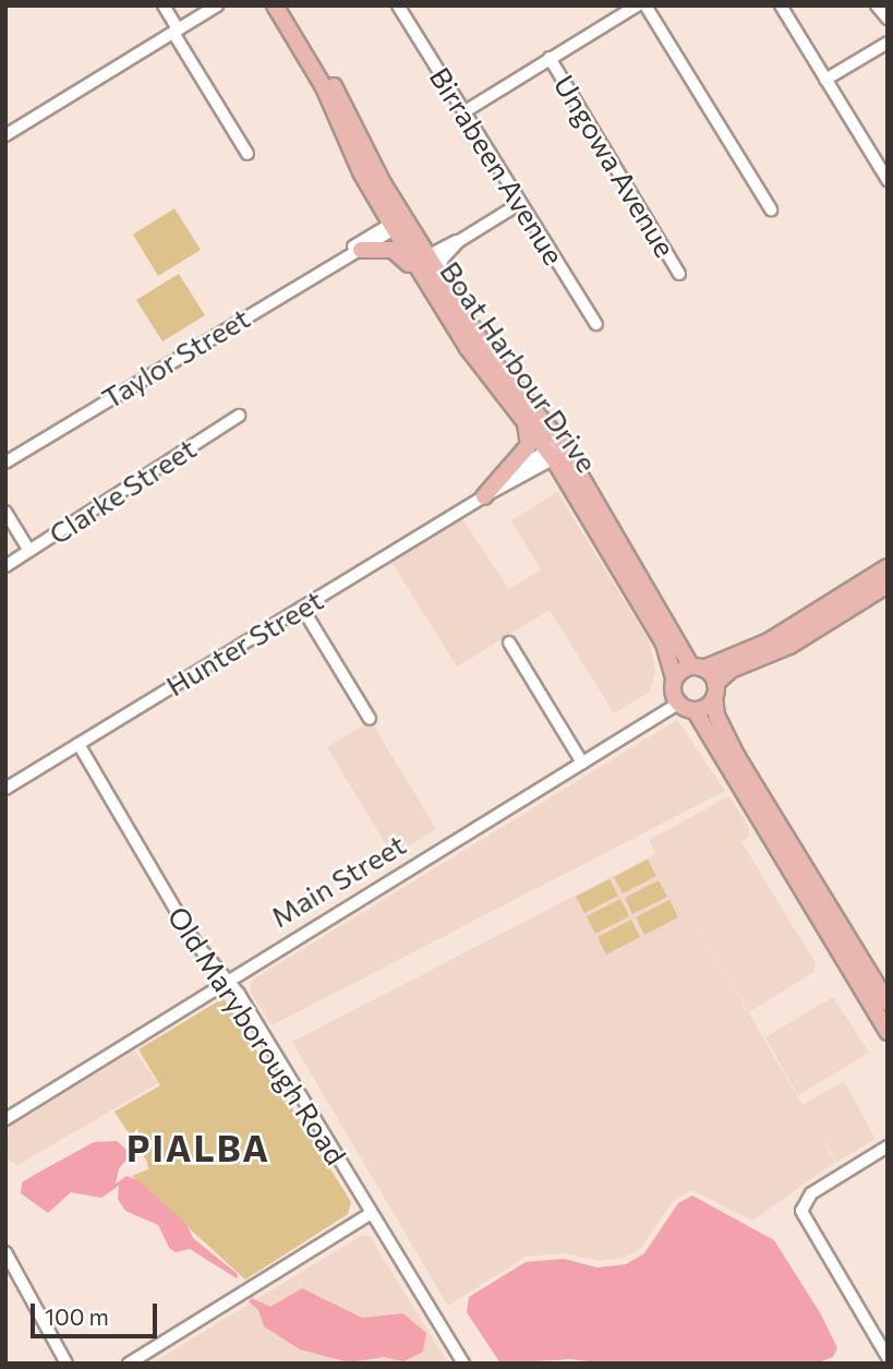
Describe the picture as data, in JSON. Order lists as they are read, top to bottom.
{
  "streets": {
    "main road": ["Boat Harbour Drive"],
    "street": [
      "Birrabeen Avenue",
      "Ungowa Avenue",
      "Taylor Street",
      "Clarke Street",
      "Hunter Street",
      "Main Street",
      "Old Maryborough Road"
    ]
  },
  "crossings": [
    ["Taylor Street", "Boat Harbour Drive"],
    ["Boat Harbour Drive", "Hunter Street"],
    ["Boat Harbour Drive", "Main Street"],
    ["Hunter Street", "Old Maryborough Road"],
    ["Main Street", "Old Maryborough Road"]
  ],
  "districts": ["PIALBA"],
  "scale_bar": "100 m"
}
